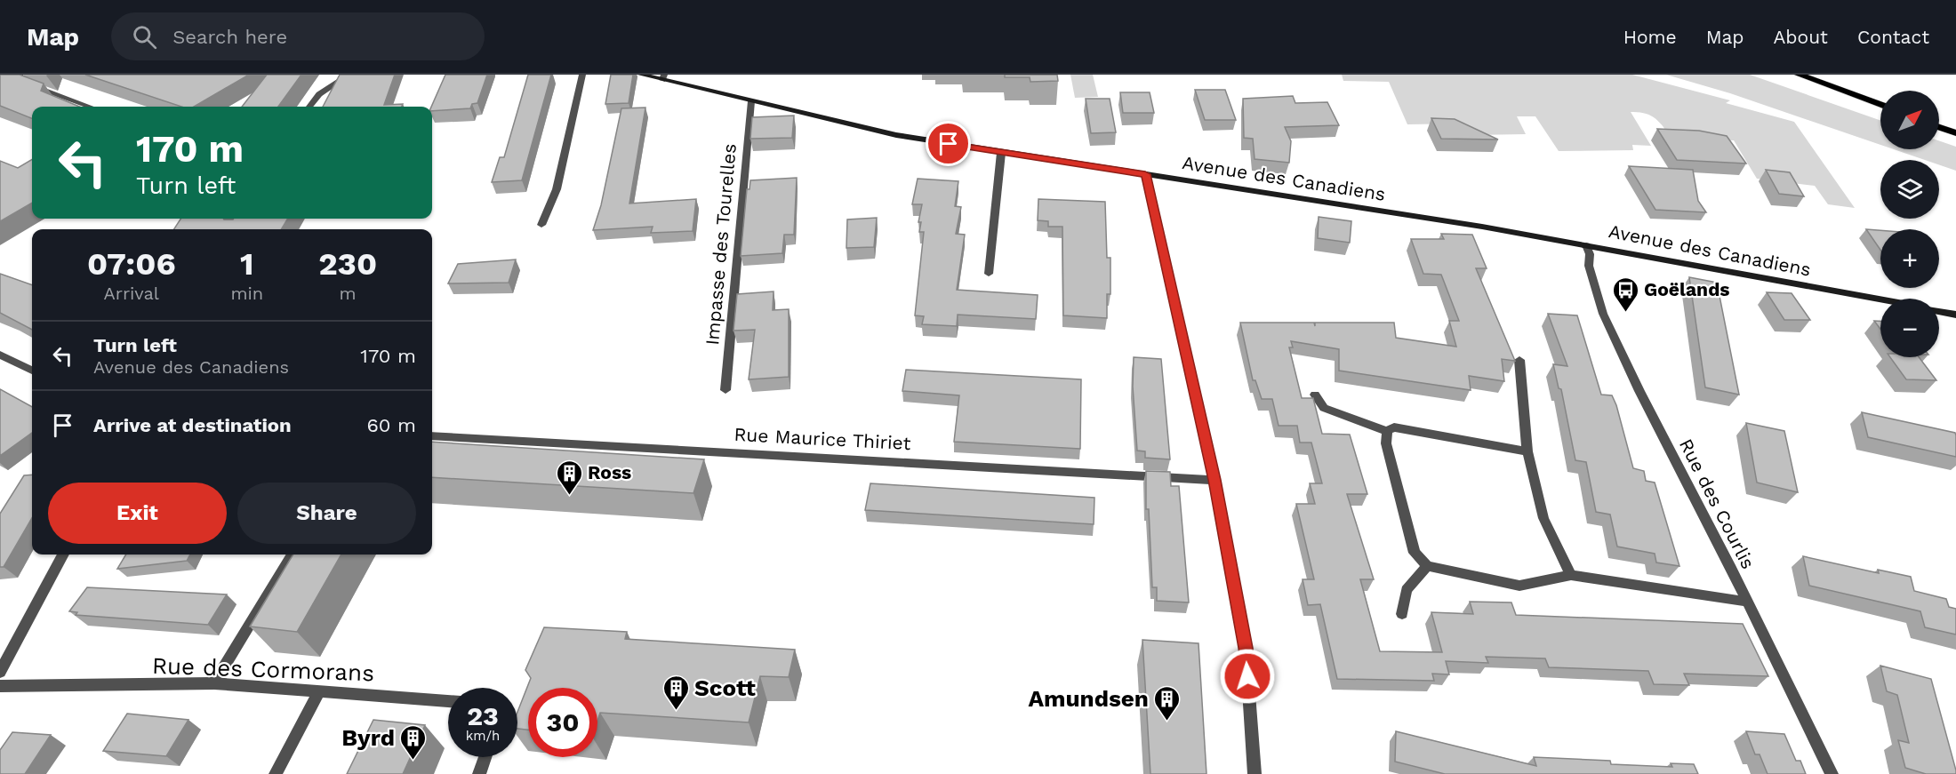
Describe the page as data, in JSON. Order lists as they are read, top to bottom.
{
  "streets": {
    "street": [
      "Avenue des Canadiens",
      "Impasse des Tourelles",
      "Rue Maurice Thiriet",
      "Rue des Courlis",
      "Rue des Cormorans"
    ]
  },
  "crossings": [
    ["Avenue des Canadiens", "Impasse des Tourelles"],
    ["Avenue des Canadiens", "Rue des Courlis"]
  ],
  "places": {
    "bus stop": ["Goëlands"],
    "building": [
      "Ross",
      "Scott",
      "Amundsen",
      "Byrd"
    ]
  },
  "north": "top right",
  "page": {
    "header": "Map",
    "search": "Search here",
    "nav": [
      "Home",
      "Map",
      "About",
      "Contact"
    ],
    "map_buttons": ["+", "−"],
    "turn": ["170 m", "Turn left"],
    "eta": [
      "07:06",
      "Arrival",
      "1",
      "min",
      "230",
      "m"
    ],
    "list": [
      {
        "name": "Turn left",
        "note": "Avenue des Canadiens",
        "value": "170 m"
      },
      {
        "name": "Arrive at destination",
        "value": "60 m"
      }
    ],
    "buttons": ["Exit", "Share"],
    "speed": "23 km/h",
    "limit": "30"
  }
}
